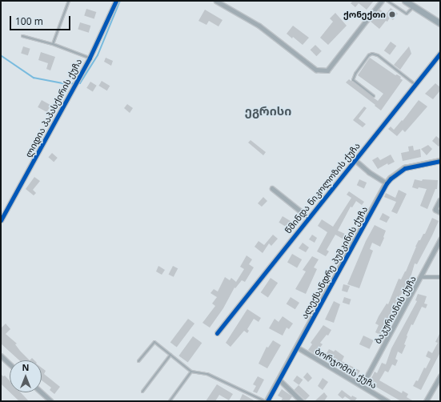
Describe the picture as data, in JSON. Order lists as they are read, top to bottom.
{
  "streets": {
    "street": [
      "ლიდია პაპასქირის ქუჩა",
      "წმინდა ნიკოლოზის ქუჩა",
      "ალექსანდრე პუშკინის ქუჩა",
      "ბაკურიანის ქუჩა",
      "ბორჯომის ქუჩა"
    ]
  },
  "crossings": [
    ["ალექსანდრე პუშკინის ქუჩა", "ბორჯომის ქუჩა"],
    ["ბაკურიანის ქუჩა", "ბორჯომის ქუჩა"]
  ],
  "districts": ["ეგრისი"],
  "places": ["ქონექთი"],
  "scale_bar": "100 m",
  "north": "top"
}
